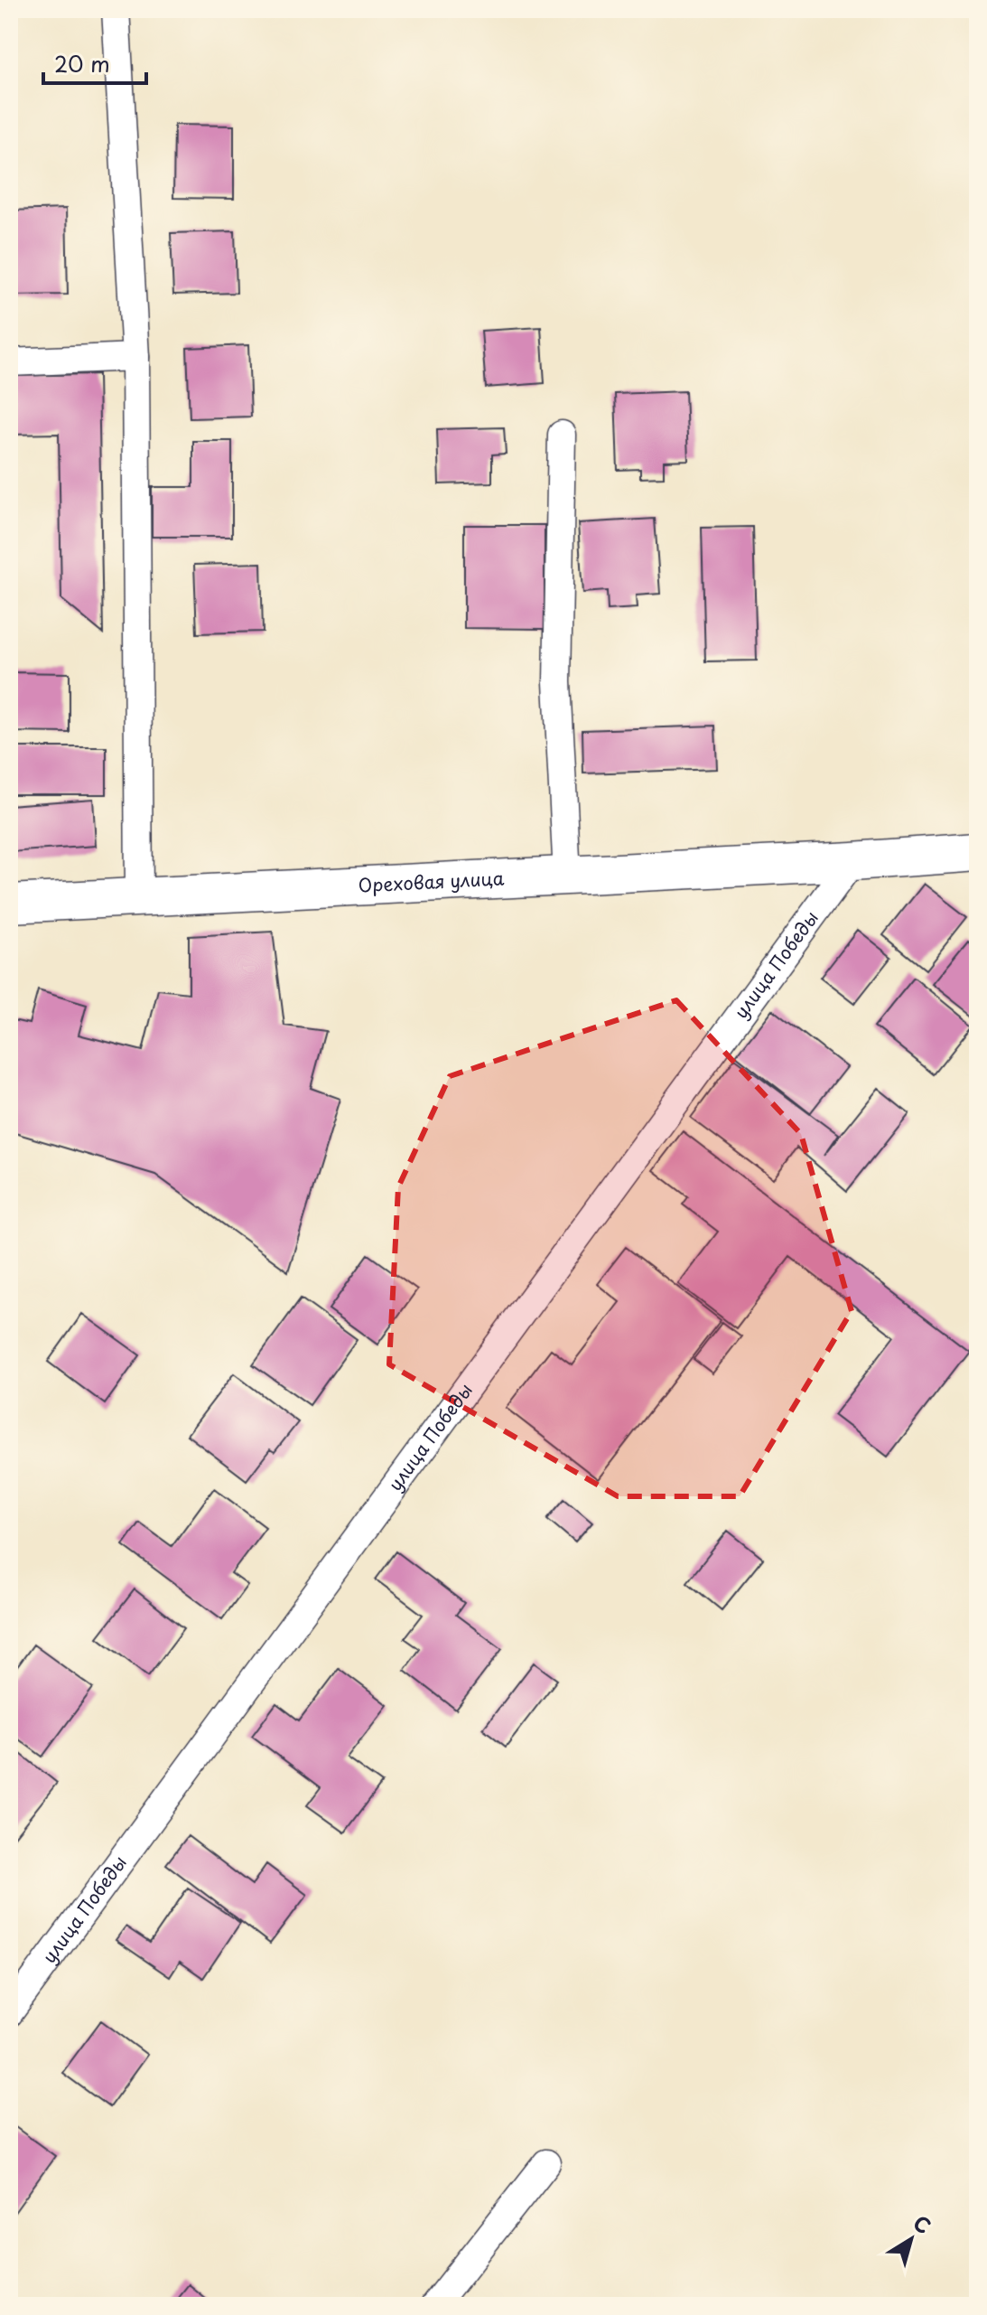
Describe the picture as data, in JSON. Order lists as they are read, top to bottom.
{
  "streets": {
    "main road": ["Ореховая улица"],
    "street": ["улица Победы"]
  },
  "crossings": [
    ["Ореховая улица", "улица Победы"]
  ],
  "scale_bar": "20 m",
  "north": "top right"
}
